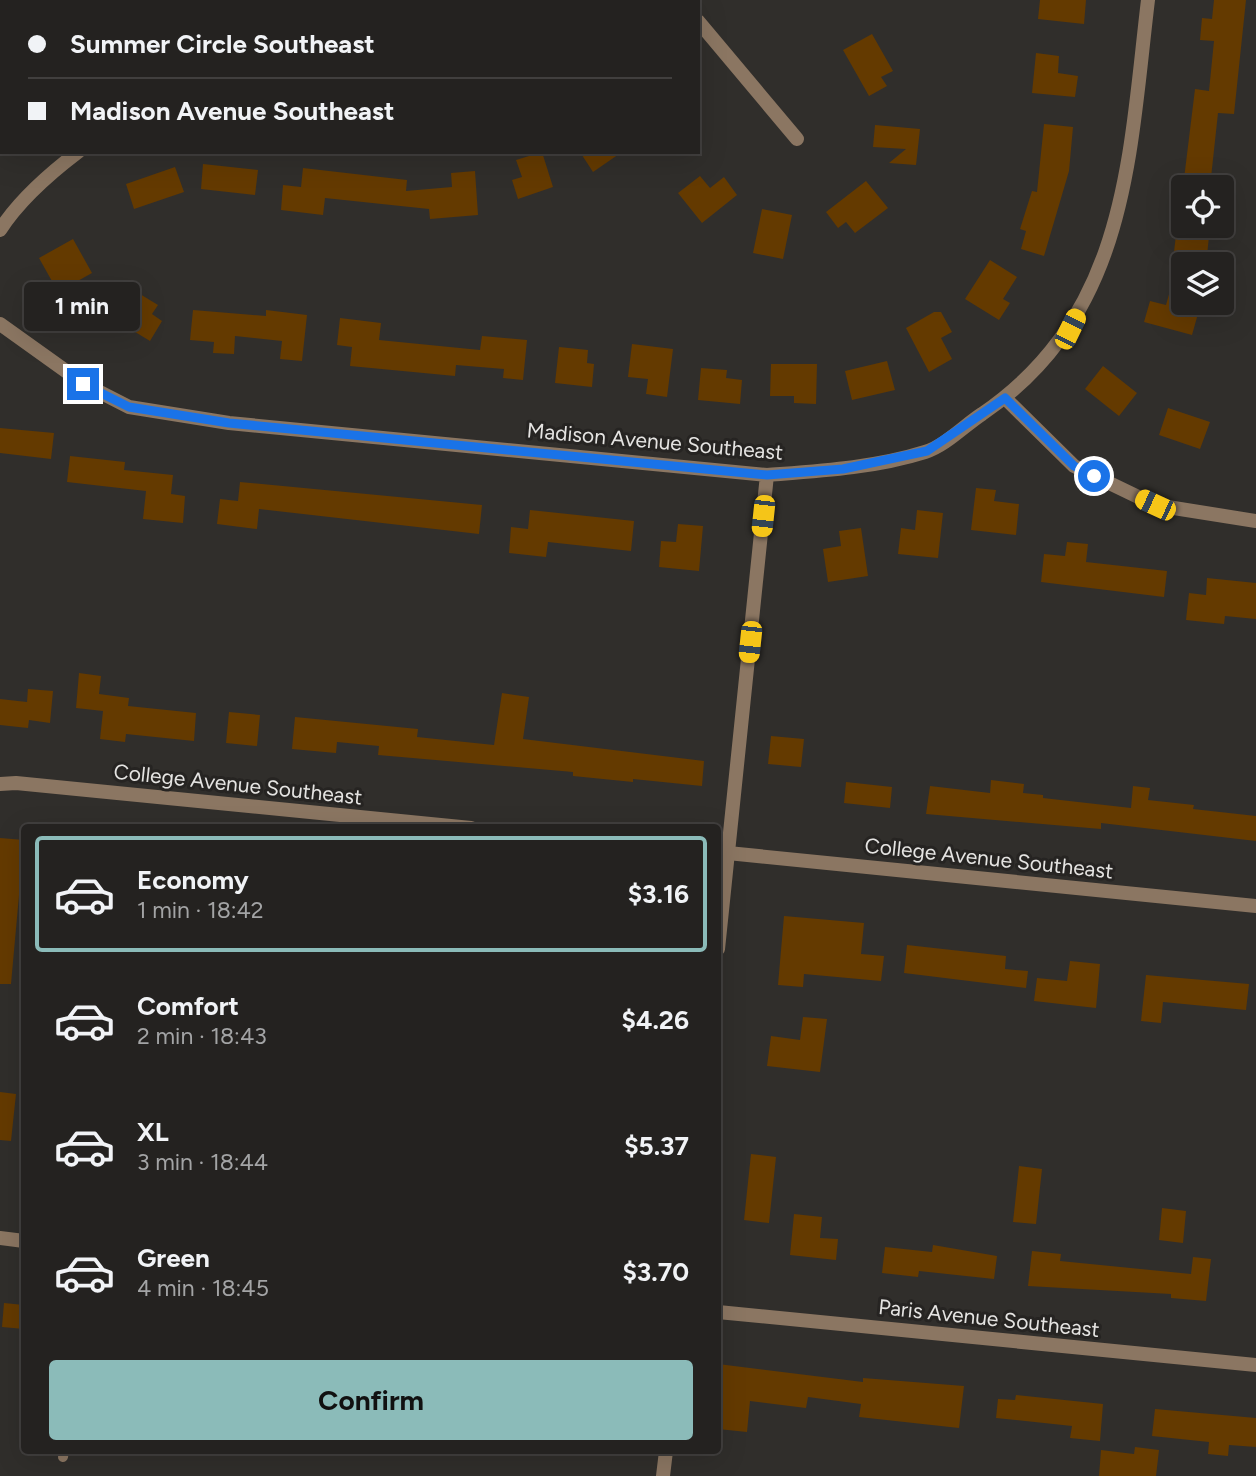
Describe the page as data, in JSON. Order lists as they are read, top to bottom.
{
  "streets": {
    "street": ["Madison Avenue Southeast", "College Avenue Southeast", "Paris Avenue Southeast"]
  },
  "page": {
    "banner": ["Summer Circle Southeast", "Madison Avenue Southeast"],
    "bubble": "1 min",
    "list": [
      {
        "name": "Economy",
        "note": "1 min · 18:42",
        "value": "$3.16"
      },
      {
        "name": "Comfort",
        "note": "2 min · 18:43",
        "value": "$4.26"
      },
      {
        "name": "XL",
        "note": "3 min · 18:44",
        "value": "$5.37"
      },
      {
        "name": "Green",
        "note": "4 min · 18:45",
        "value": "$3.70"
      }
    ],
    "buttons": "Confirm"
  }
}
